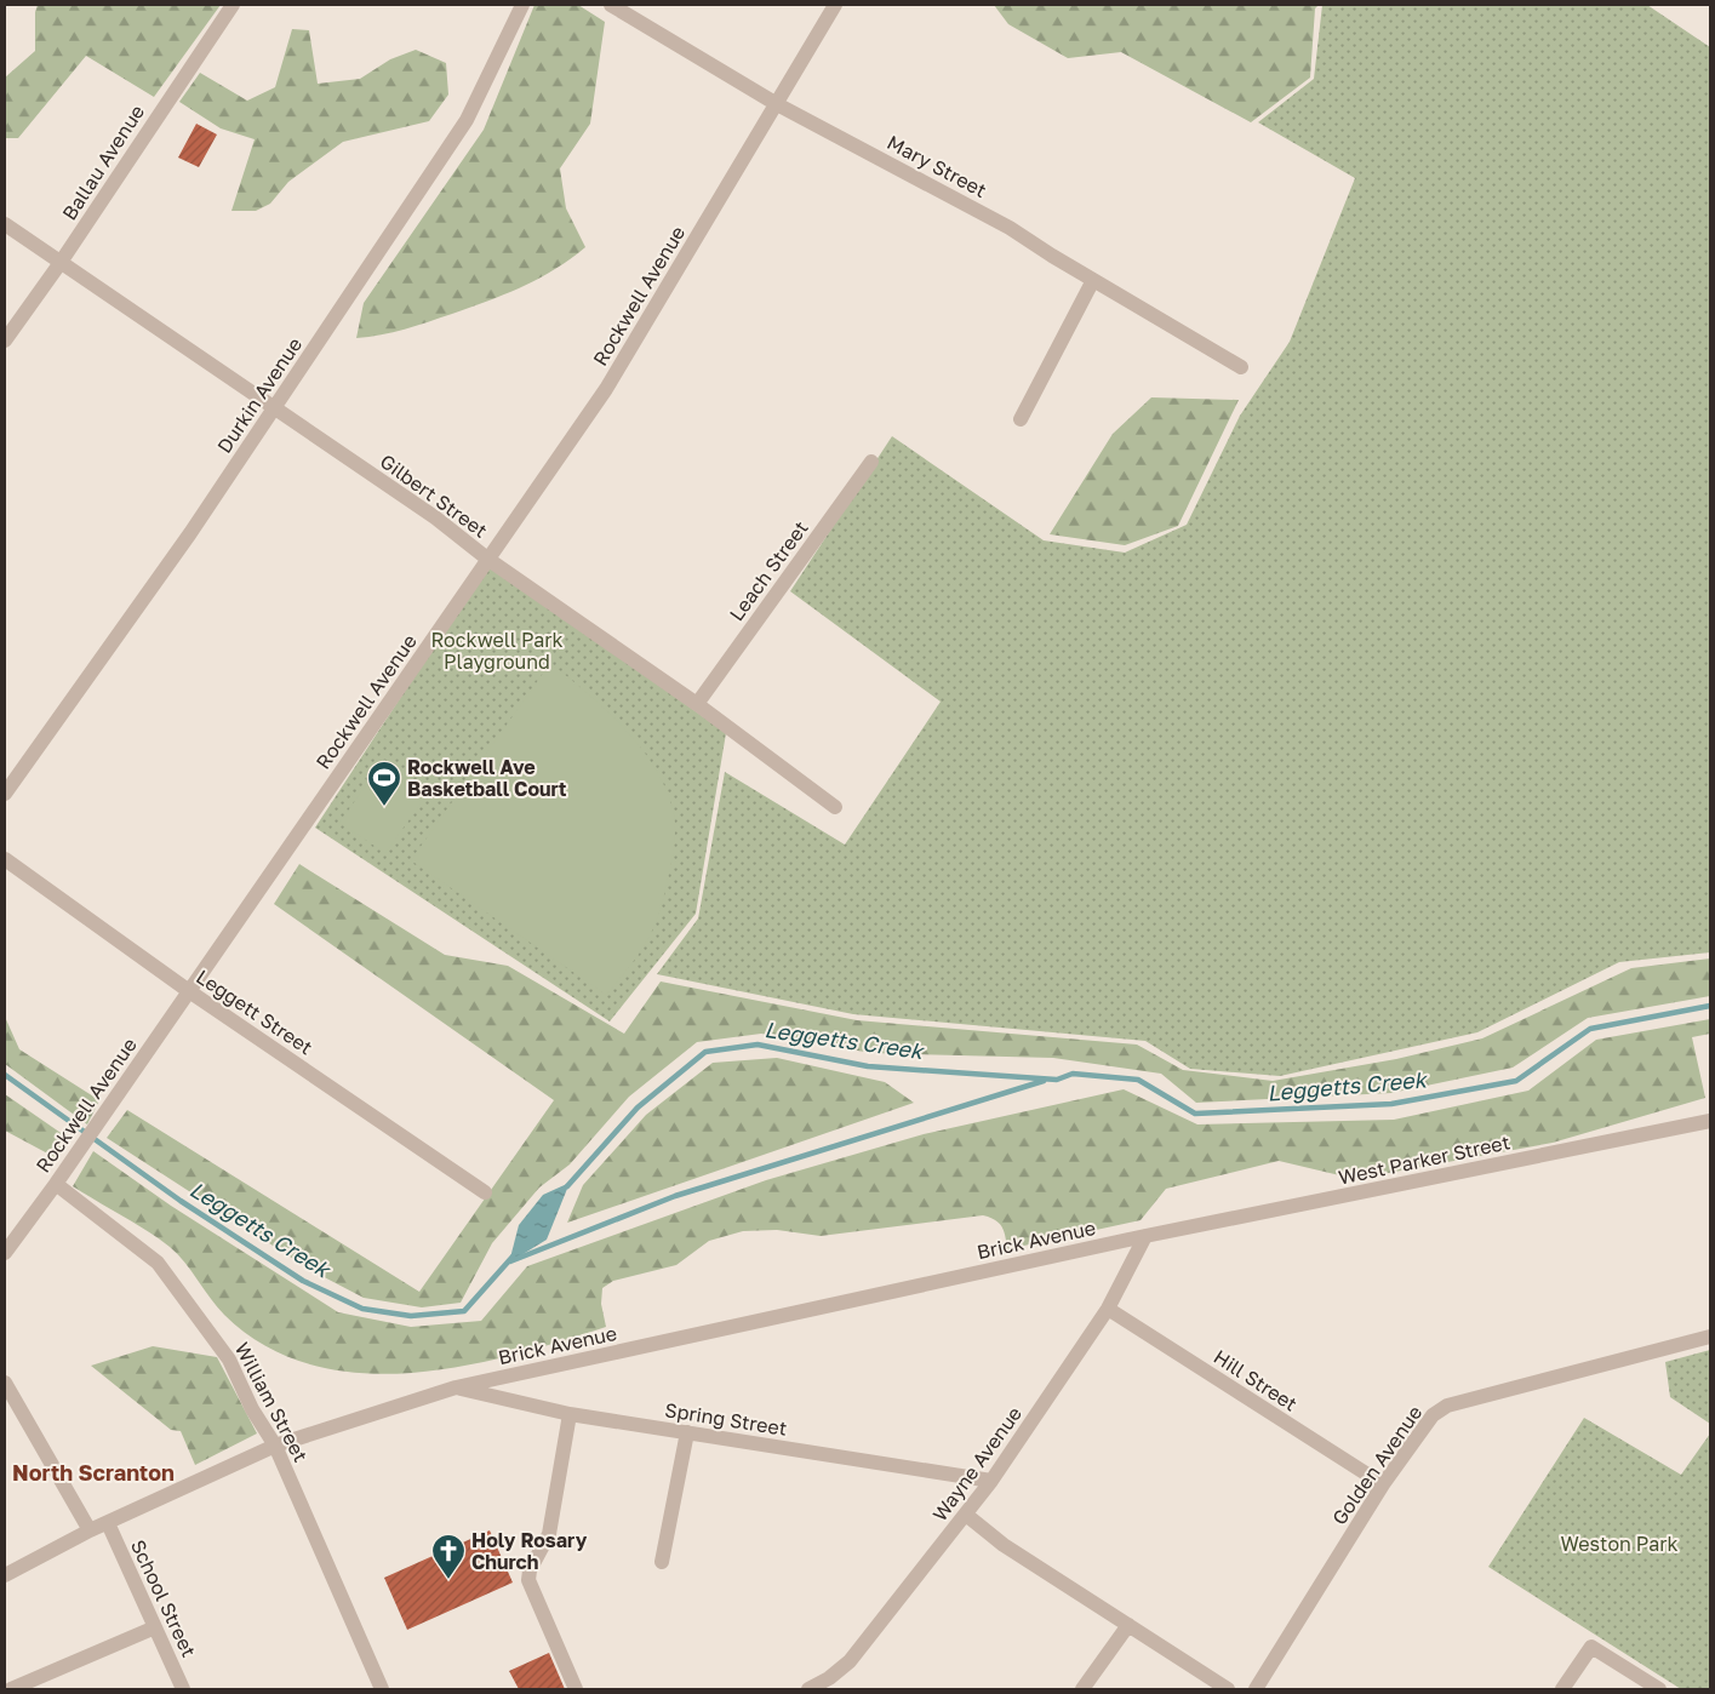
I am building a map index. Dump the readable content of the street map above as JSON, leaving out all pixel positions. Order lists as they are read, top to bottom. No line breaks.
{"streets":{"street":["Ballau Avenue","Mary Street","Rockwell Avenue","Durkin Avenue","Gilbert Street","Leach Street","Leggett Street","West Parker Street","Brick Avenue","Hill Street","William Street","Spring Street","Wayne Avenue","Golden Avenue","School Street"]},"crossings":[["Ballau Avenue","Gilbert Street"],["Mary Street","Rockwell Avenue"],["Rockwell Avenue","Gilbert Street"],["Rockwell Avenue","Leggett Street"],["Rockwell Avenue","William Street"],["Durkin Avenue","Gilbert Street"],["Gilbert Street","Leach Street"],["West Parker Street","Brick Avenue"],["West Parker Street","Wayne Avenue"],["Brick Avenue","William Street"],["Brick Avenue","Spring Street"],["Brick Avenue","Wayne Avenue"],["Brick Avenue","School Street"],["Hill Street","Wayne Avenue"],["Hill Street","Golden Avenue"],["Spring Street","Wayne Avenue"]],"districts":["North Scranton"],"water":["Leggetts Creek"],"parks":["Rockwell Park Playground","Weston Park"],"places":{"sports":["Rockwell Ave Basketball Court"],"church":["Holy Rosary Church"]}}
